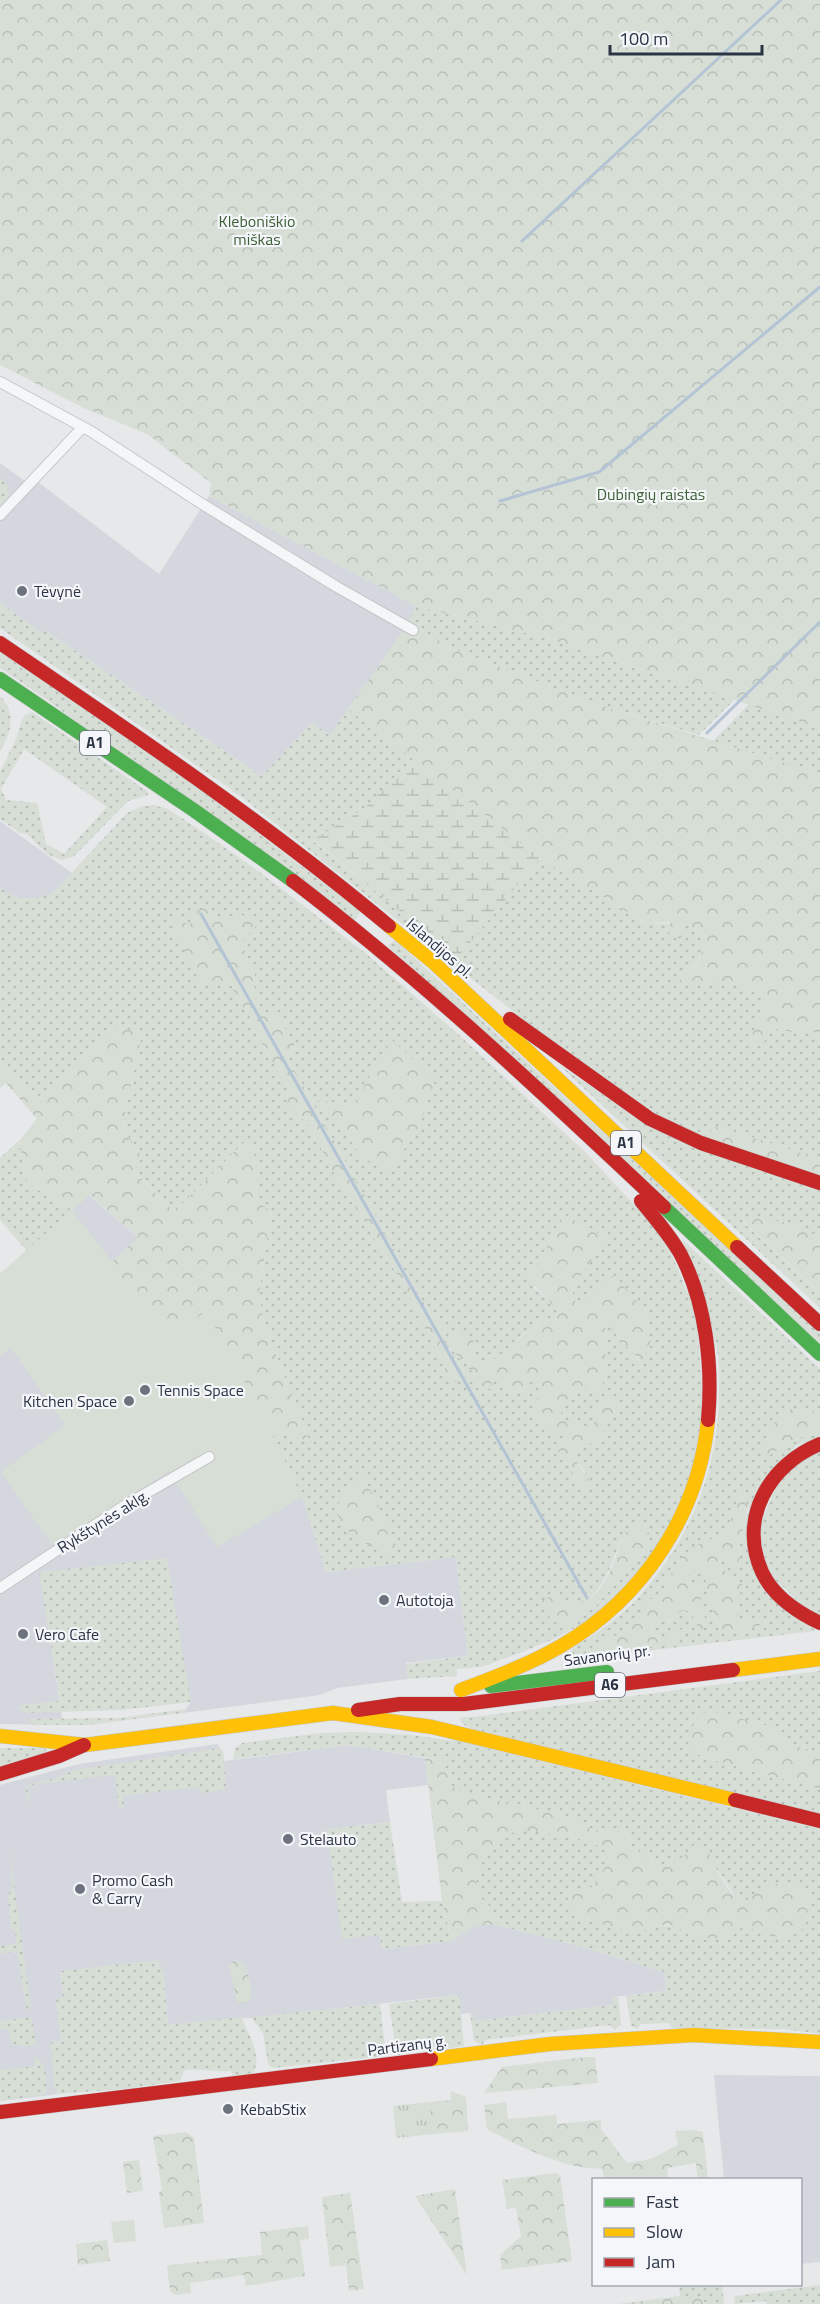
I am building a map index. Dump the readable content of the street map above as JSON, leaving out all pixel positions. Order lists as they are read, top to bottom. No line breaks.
{"streets":{"main road":["A1","Islandijos pl.","Savanorių pr.","A6","Partizanų g."],"street":["Rykštynės aklg."]},"parks":["Kleboniškio miškas","Dubingių raistas"],"places":["Tėvynė","Tennis Space","Kitchen Space","Autotoja","Vero Cafe","Stelauto","Promo Cash & Carry","KebabStix"],"legend":["Fast","Slow","Jam"],"scale_bar":"100 m"}
